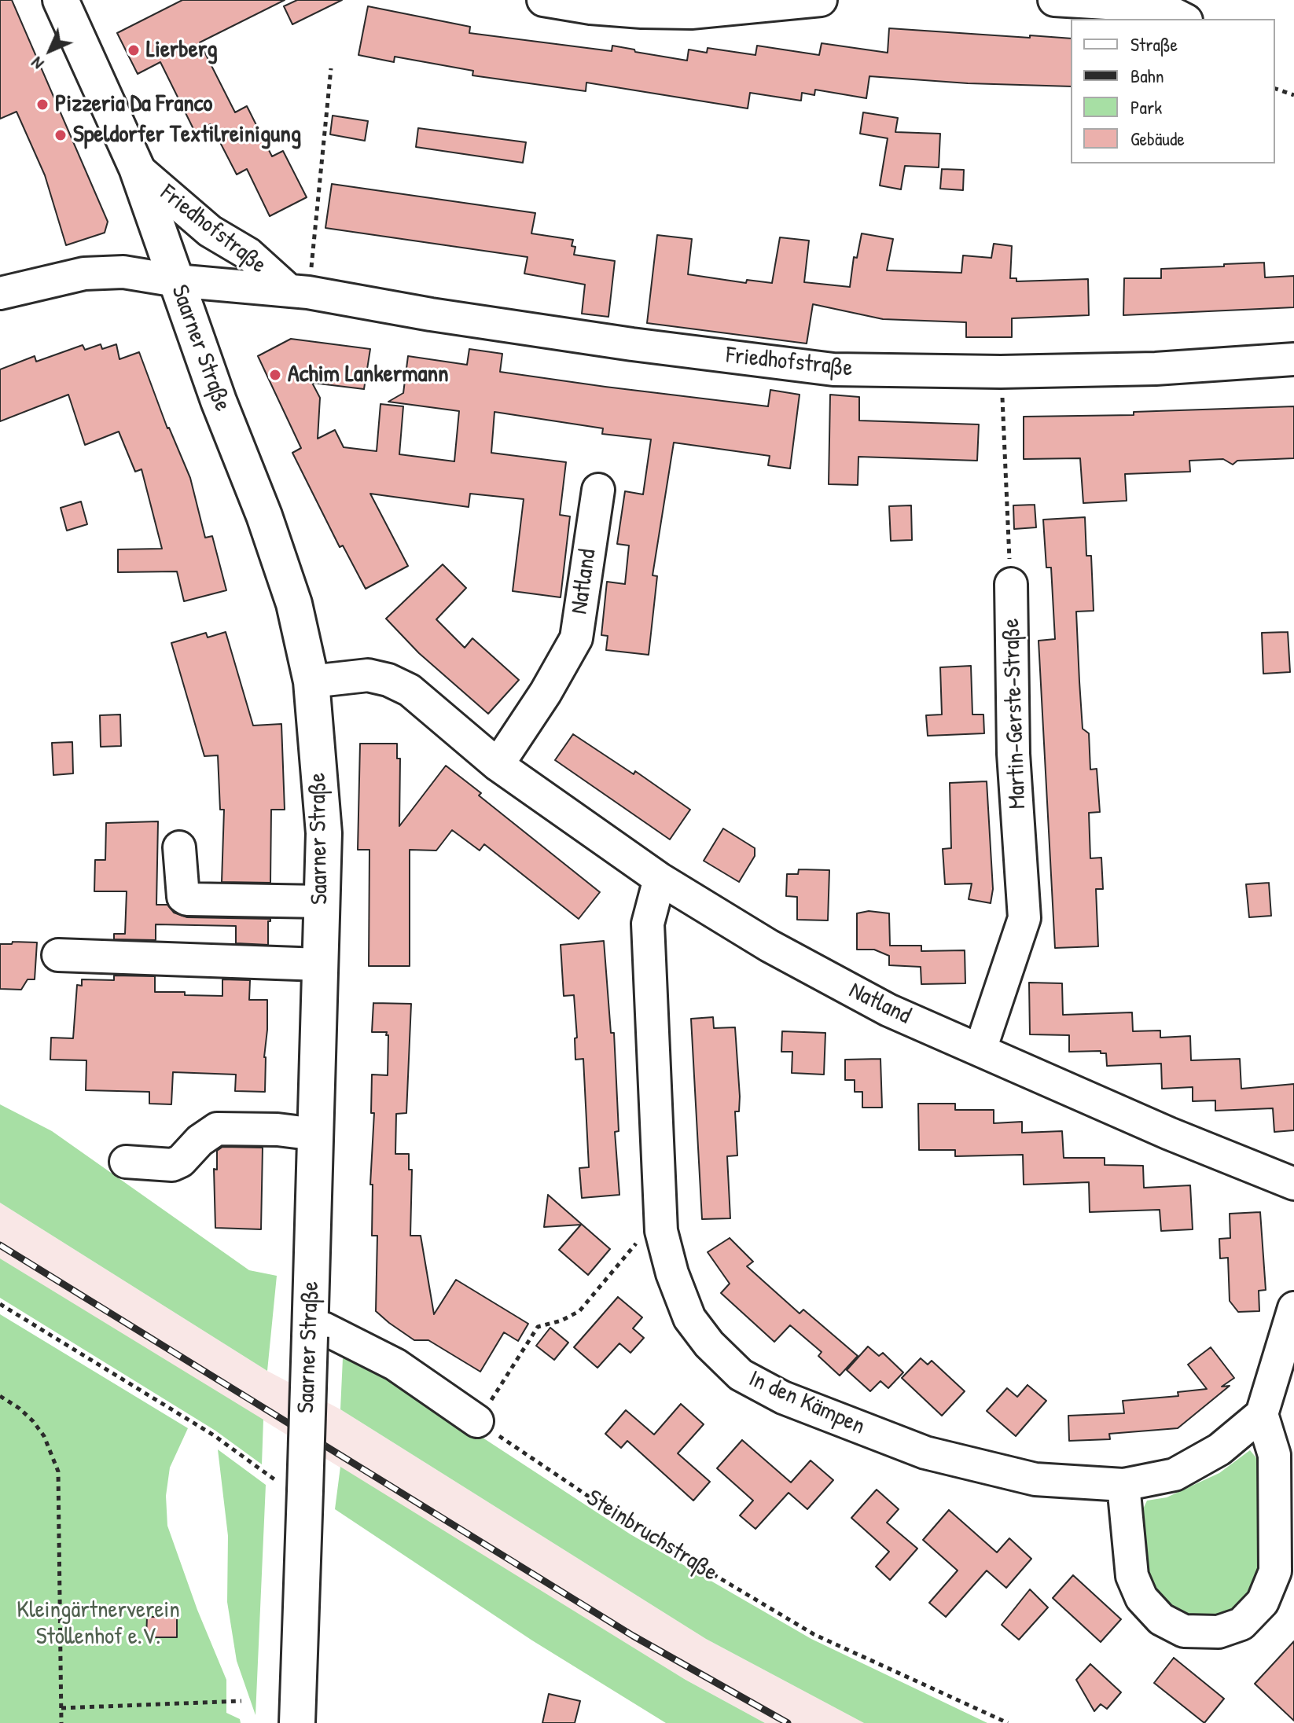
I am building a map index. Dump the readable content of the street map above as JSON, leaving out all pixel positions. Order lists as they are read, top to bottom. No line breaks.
{"streets":{"main road":["Saarner Straße"],"street":["Friedhofstraße","Natland","Martin-Gerste-Straße","In den Kämpen"],"path":["Steinbruchstraße"]},"crossings":[["Friedhofstraße","Saarner Straße"],["Friedhofstraße","Martin-Gerste-Straße"],["Saarner Straße","Natland"],["Natland","Martin-Gerste-Straße"],["Natland","In den Kämpen"]],"parks":["Kleingärtnerverein Stollenhof e.V."],"places":["Lierberg","Pizzeria Da Franco","Speldorfer Textilreinigung","Achim Lankermann"],"legend":["Straße","Bahn","Park","Gebäude"],"north":"bottom left"}
